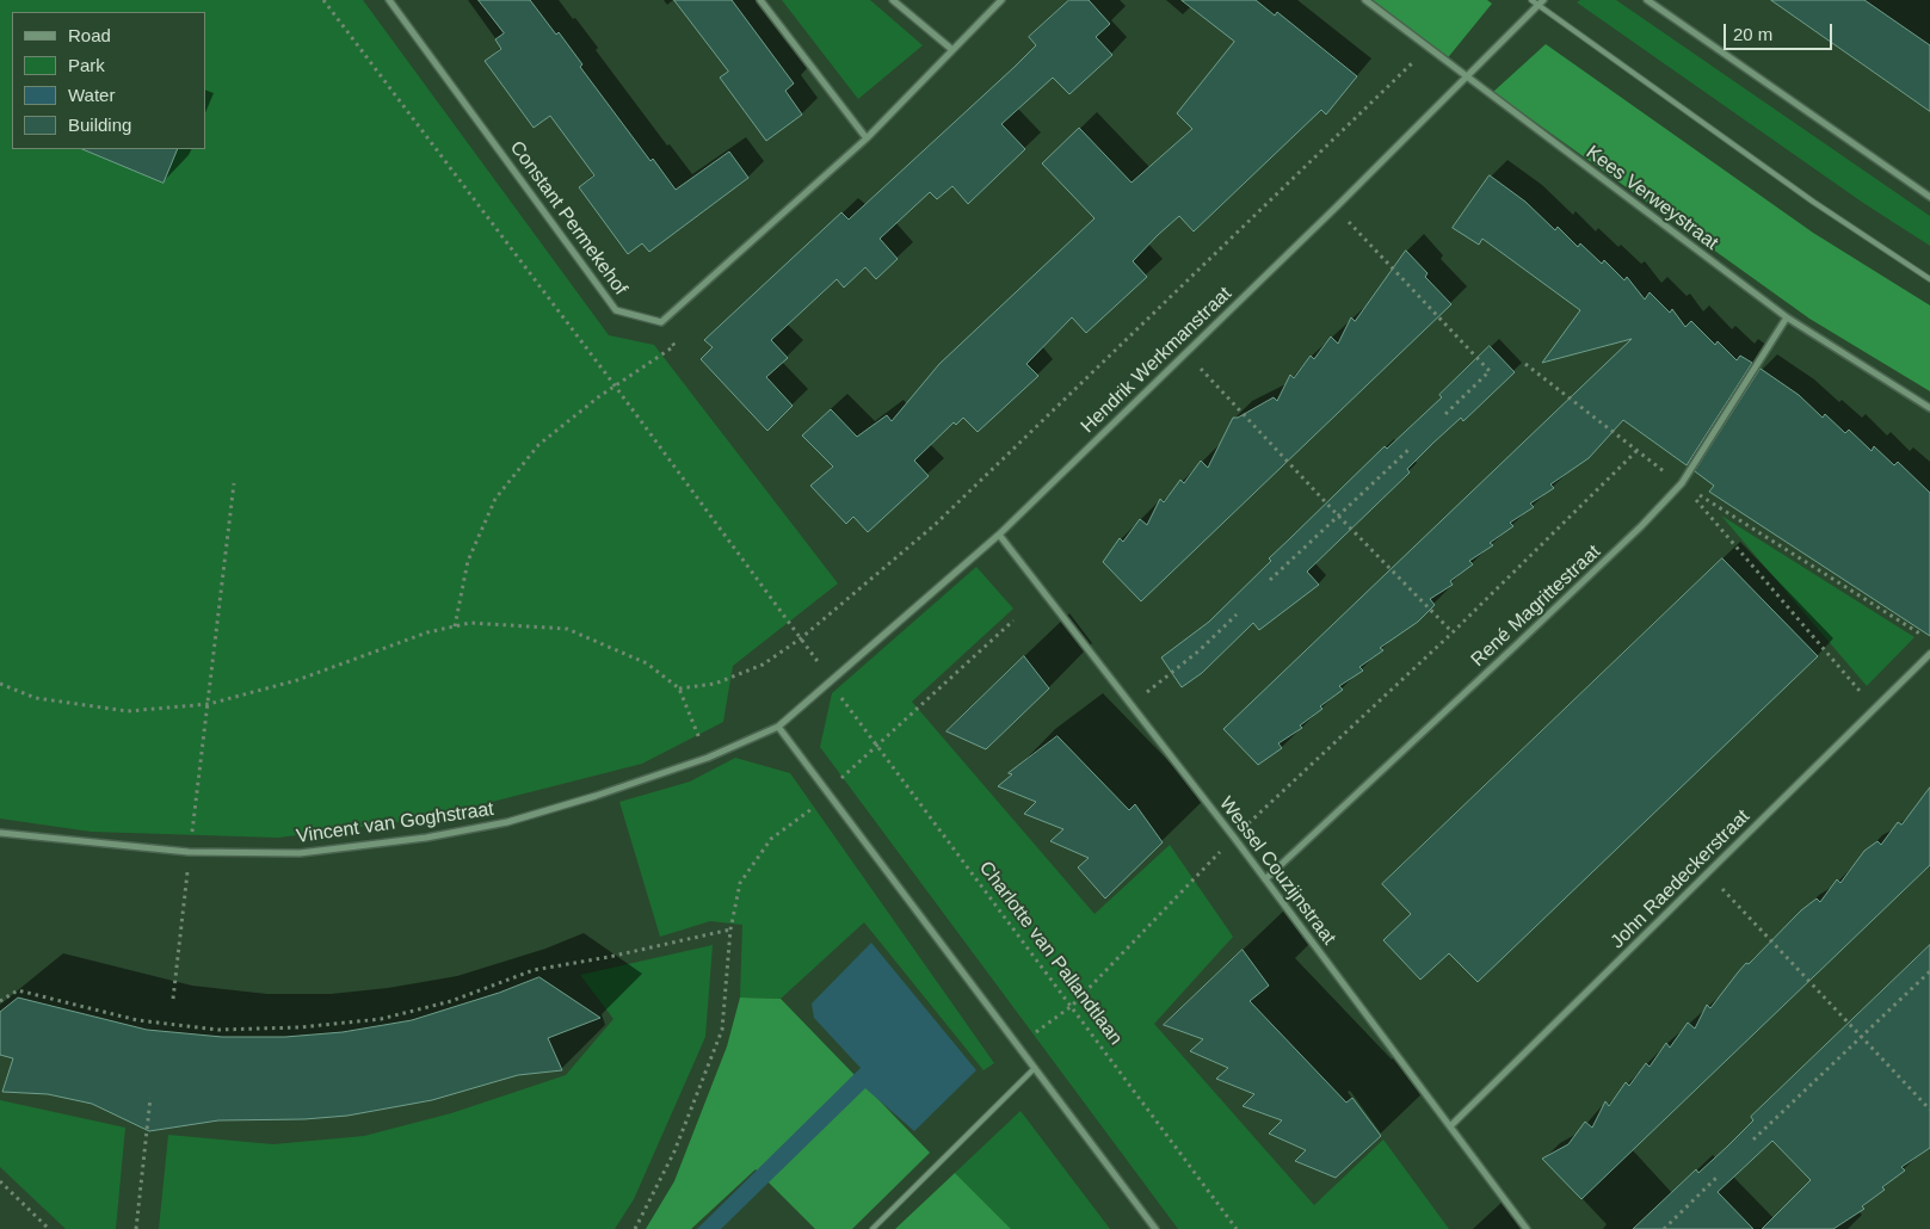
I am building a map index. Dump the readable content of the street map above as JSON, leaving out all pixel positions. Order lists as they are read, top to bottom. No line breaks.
{"streets":{"street":["Kees Verweystraat","Constant Permekehof","Hendrik Werkmanstraat","René Magrittestraat","Vincent van Goghstraat","Wessel Couzijnstraat","John Raedeckerstraat"],"path":["Charlotte van Pallandtlaan"]},"crossings":[["Kees Verweystraat","Hendrik Werkmanstraat"],["Kees Verweystraat","René Magrittestraat"],["Hendrik Werkmanstraat","Vincent van Goghstraat"],["Hendrik Werkmanstraat","Wessel Couzijnstraat"],["Hendrik Werkmanstraat","Charlotte van Pallandtlaan"],["René Magrittestraat","Wessel Couzijnstraat"],["Wessel Couzijnstraat","John Raedeckerstraat"]],"legend":["Road","Park","Water","Building"],"scale_bar":"20 m"}
